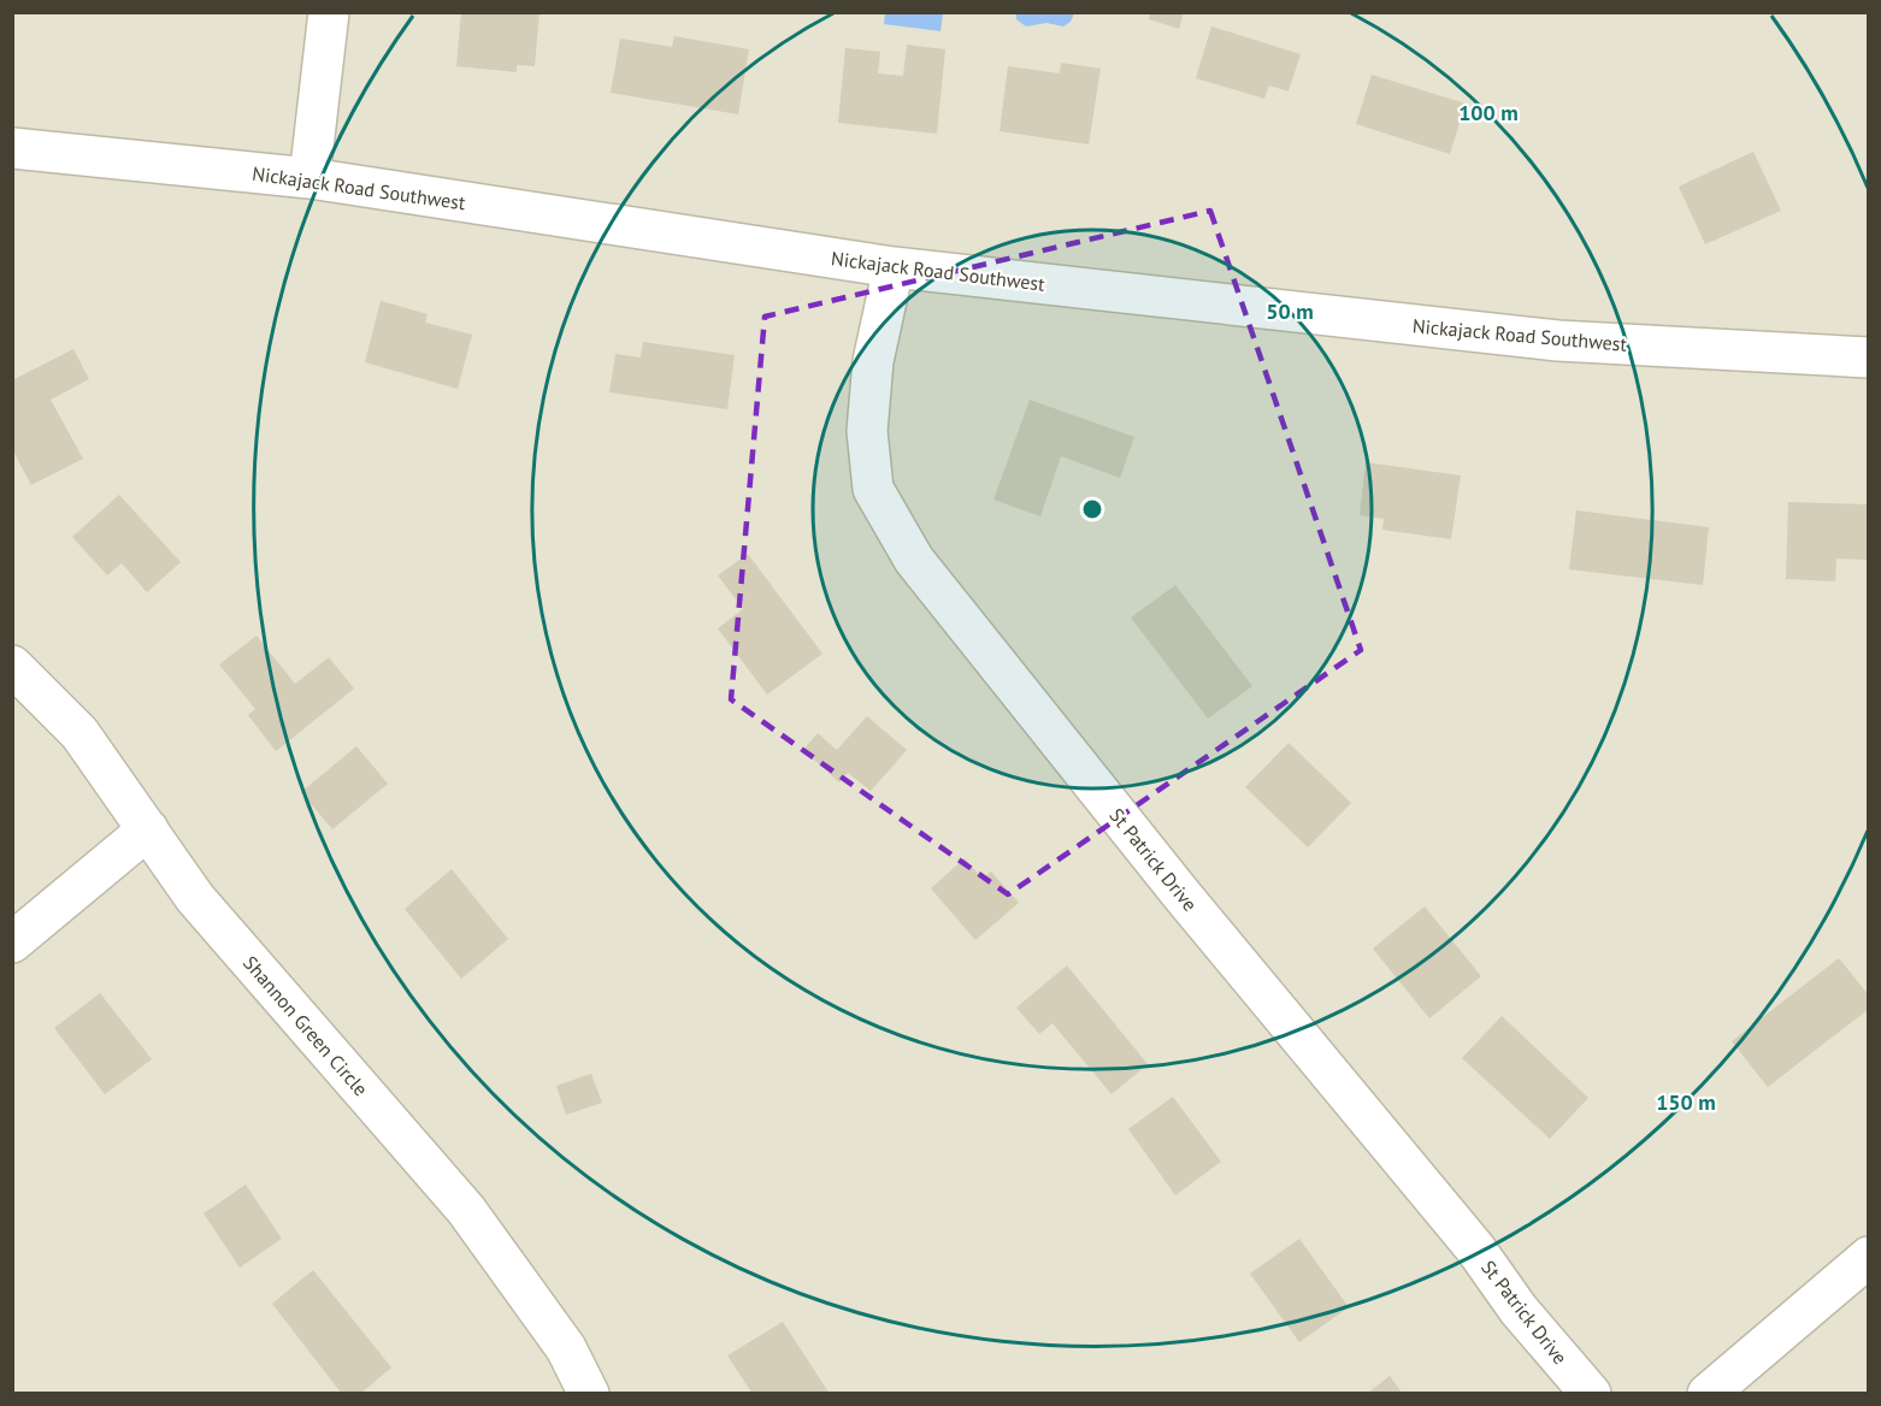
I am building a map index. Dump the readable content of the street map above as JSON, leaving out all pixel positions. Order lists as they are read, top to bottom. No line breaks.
{"streets":{"street":["Nickajack Road Southwest","St Patrick Drive","Shannon Green Circle"]},"crossings":[["Nickajack Road Southwest","St Patrick Drive"]],"rings":["100 m","50 m","150 m"]}
